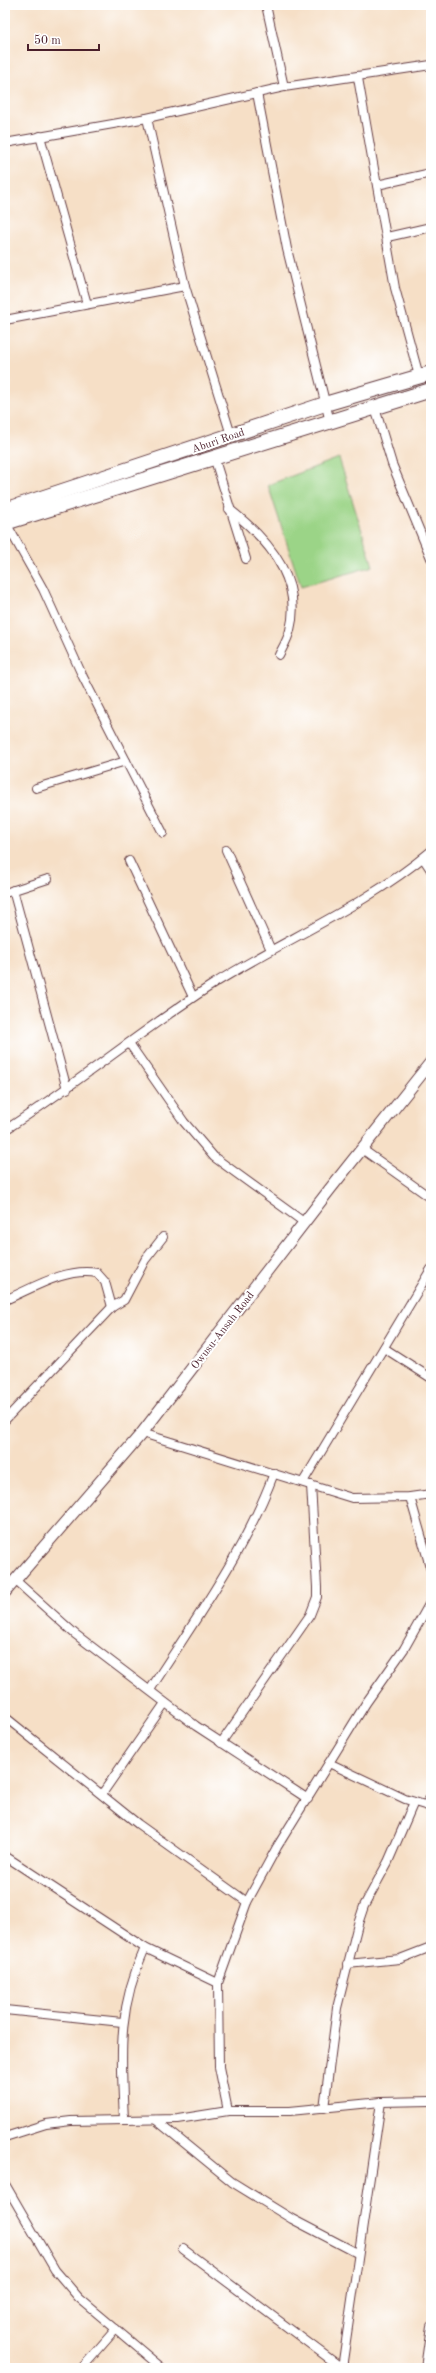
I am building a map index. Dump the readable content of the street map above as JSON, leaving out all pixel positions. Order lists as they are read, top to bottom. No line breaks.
{"streets":{"highway":["Aburi Road"],"street":["Owusu-Ansah Road"]},"scale_bar":"50 m"}
